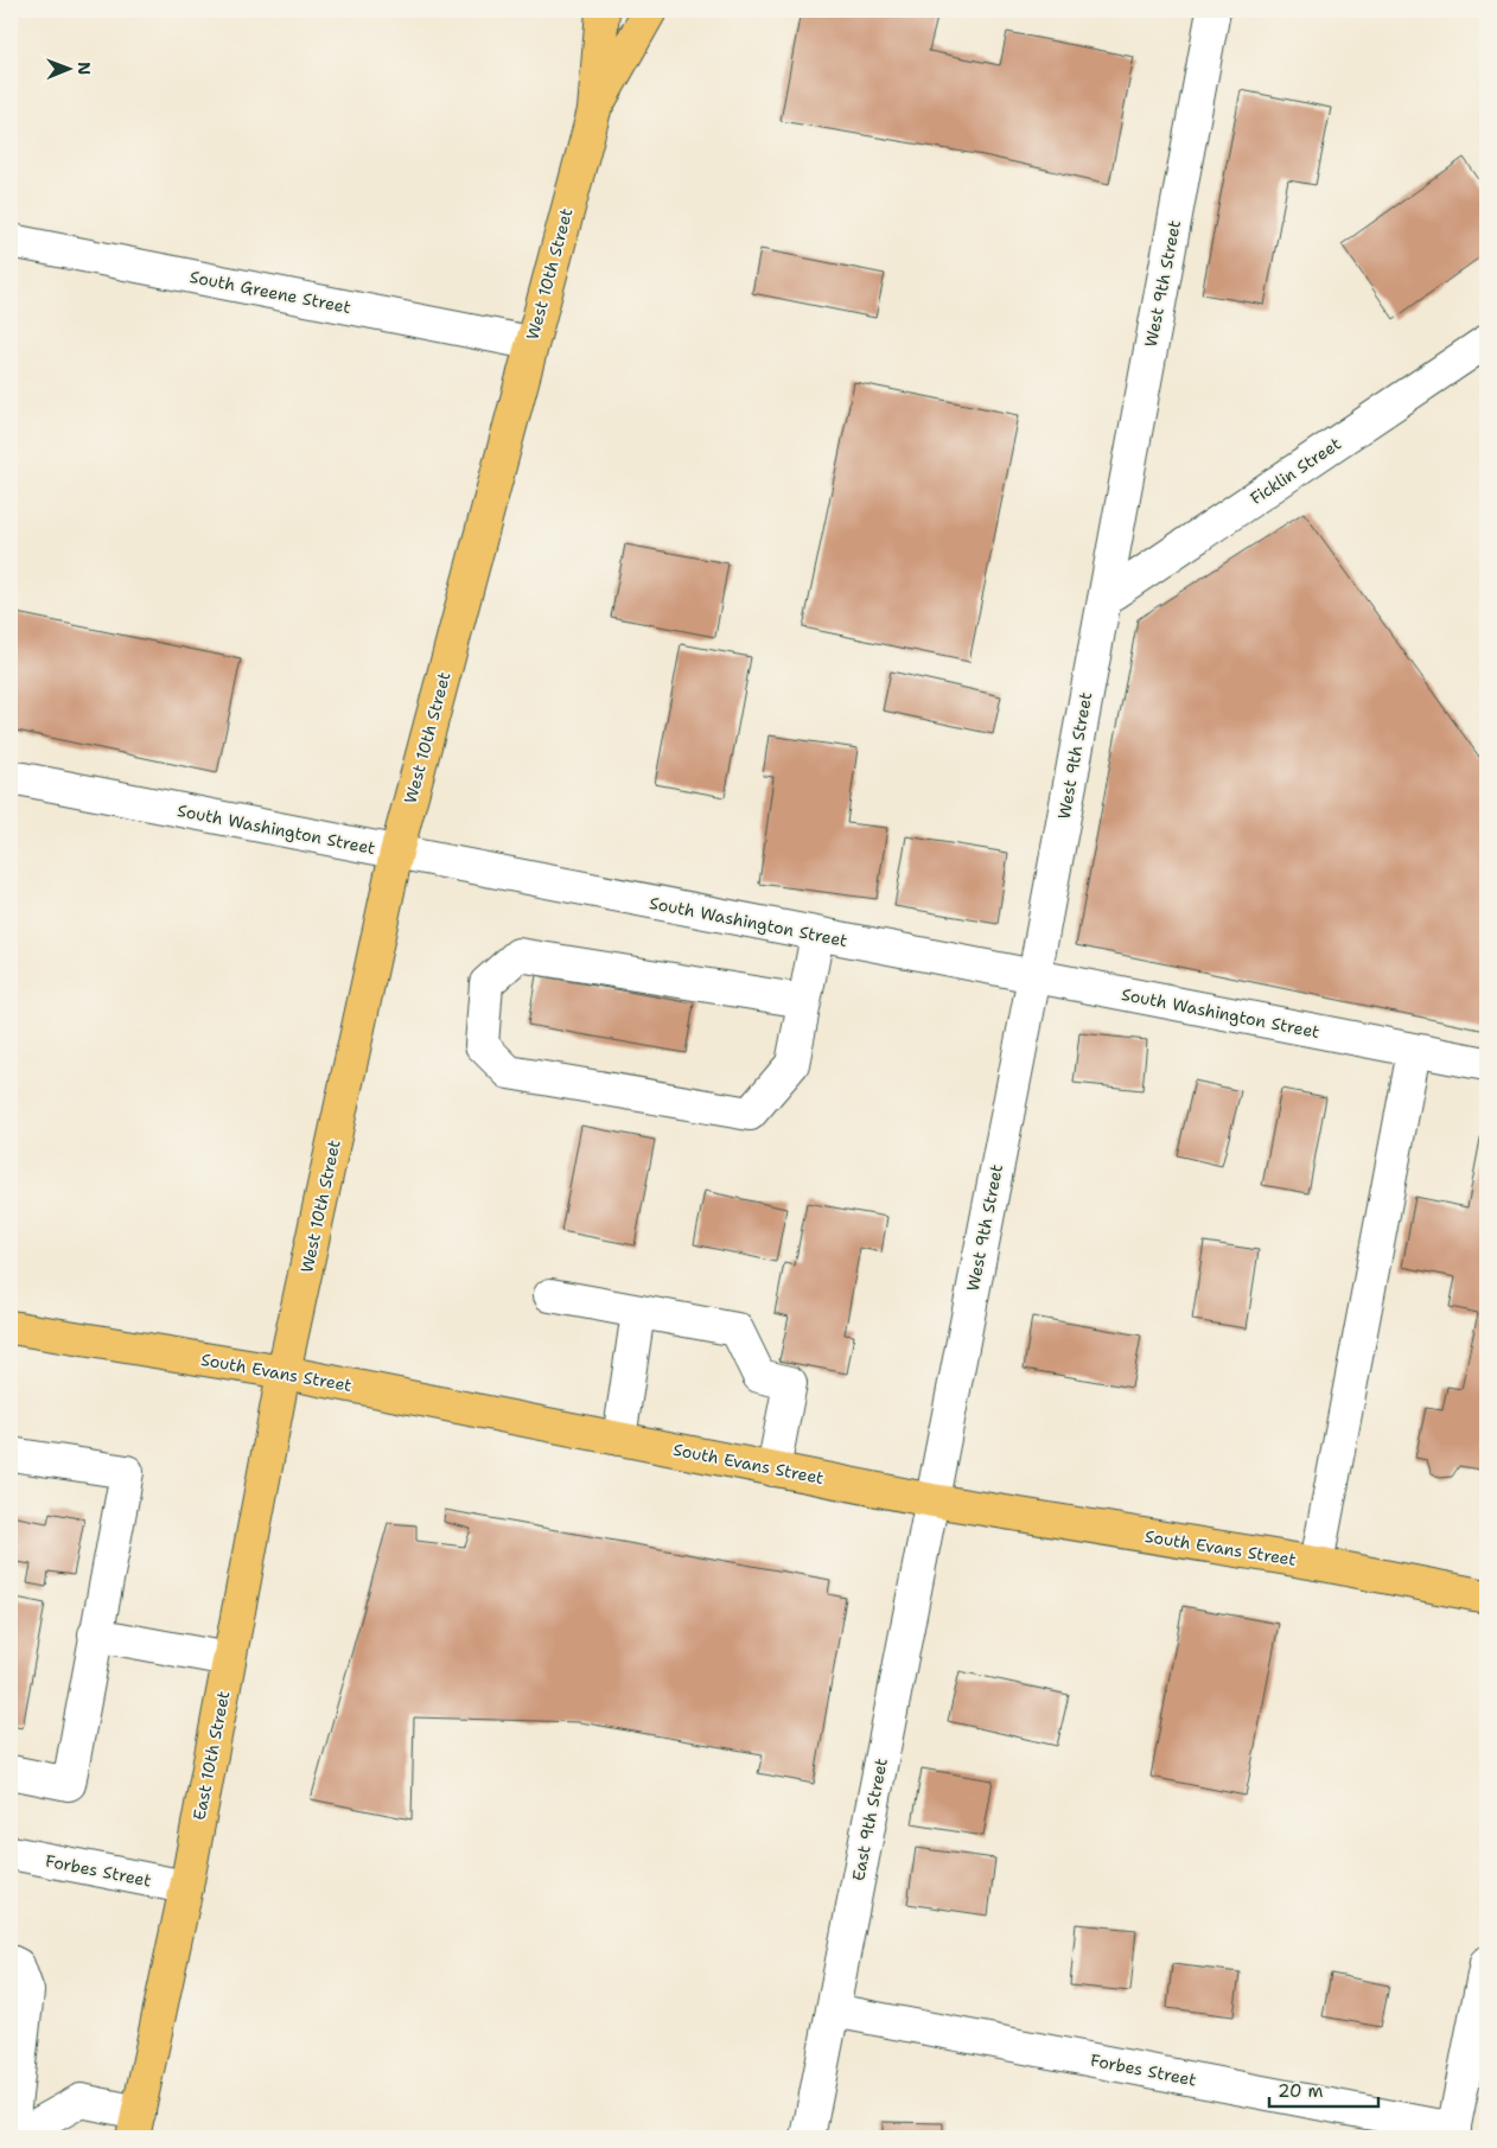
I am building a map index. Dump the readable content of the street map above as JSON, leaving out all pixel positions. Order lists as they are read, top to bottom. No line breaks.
{"streets":{"main road":["West 10th Street","South Evans Street","East 10th Street"],"street":["West 9th Street","South Greene Street","Ficklin Street","South Washington Street","East 9th Street","Forbes Street"]},"crossings":[["West 10th Street","South Greene Street"],["West 10th Street","South Washington Street"],["West 10th Street","South Evans Street"],["West 10th Street","East 10th Street"],["West 9th Street","Ficklin Street"],["West 9th Street","South Washington Street"],["West 9th Street","South Evans Street"],["West 9th Street","East 9th Street"],["South Evans Street","East 10th Street"],["South Evans Street","East 9th Street"],["East 10th Street","Forbes Street"],["East 9th Street","Forbes Street"]],"scale_bar":"20 m","north":"right"}
